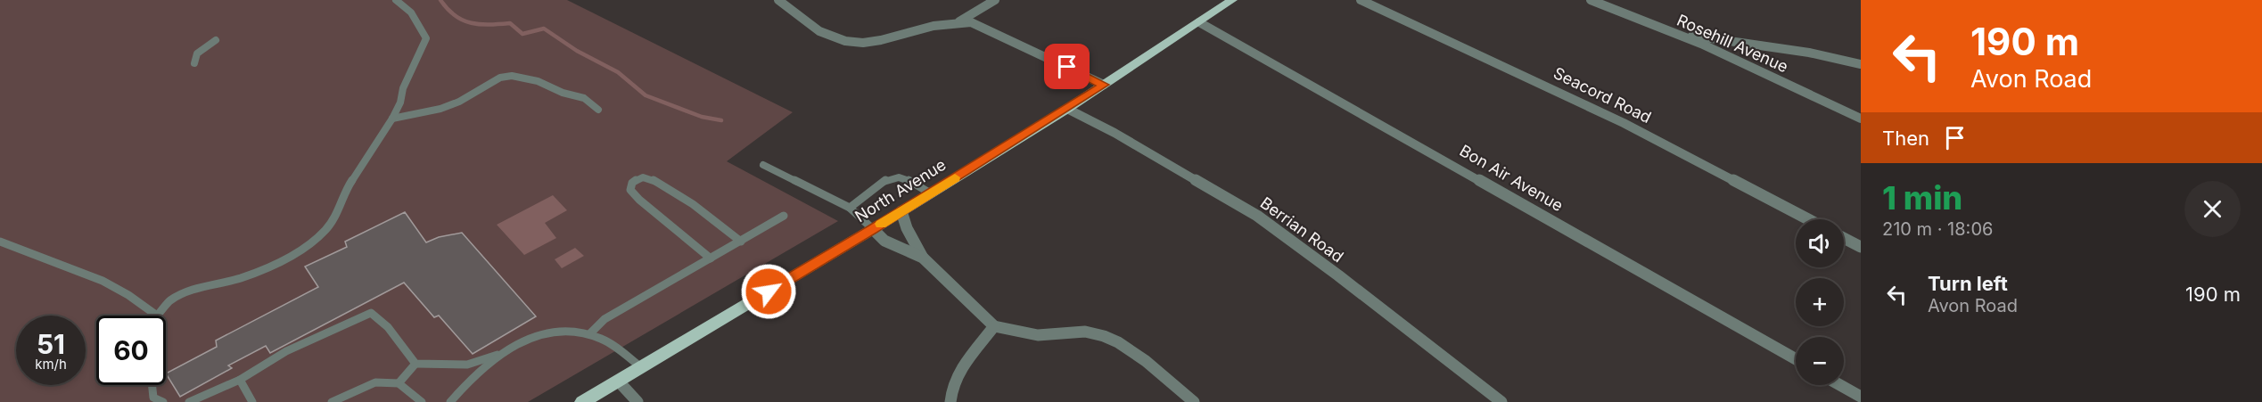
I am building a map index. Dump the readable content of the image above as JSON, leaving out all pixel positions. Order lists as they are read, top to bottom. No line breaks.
{"streets":{"main road":["North Avenue"],"street":["Rosehill Avenue","Seacord Road","Bon Air Avenue","Berrian Road"]},"crossings":[["Bon Air Avenue","North Avenue"],["North Avenue","Berrian Road"]],"page":{"turn":["190 m","Avon Road"],"then":"Then","heading":["1 min","210 m · 18:06"],"map_buttons":["+","−"],"list":[{"name":"Turn left","note":"Avon Road","value":"190 m"}],"speed":"51 km/h","limit":"60"}}
